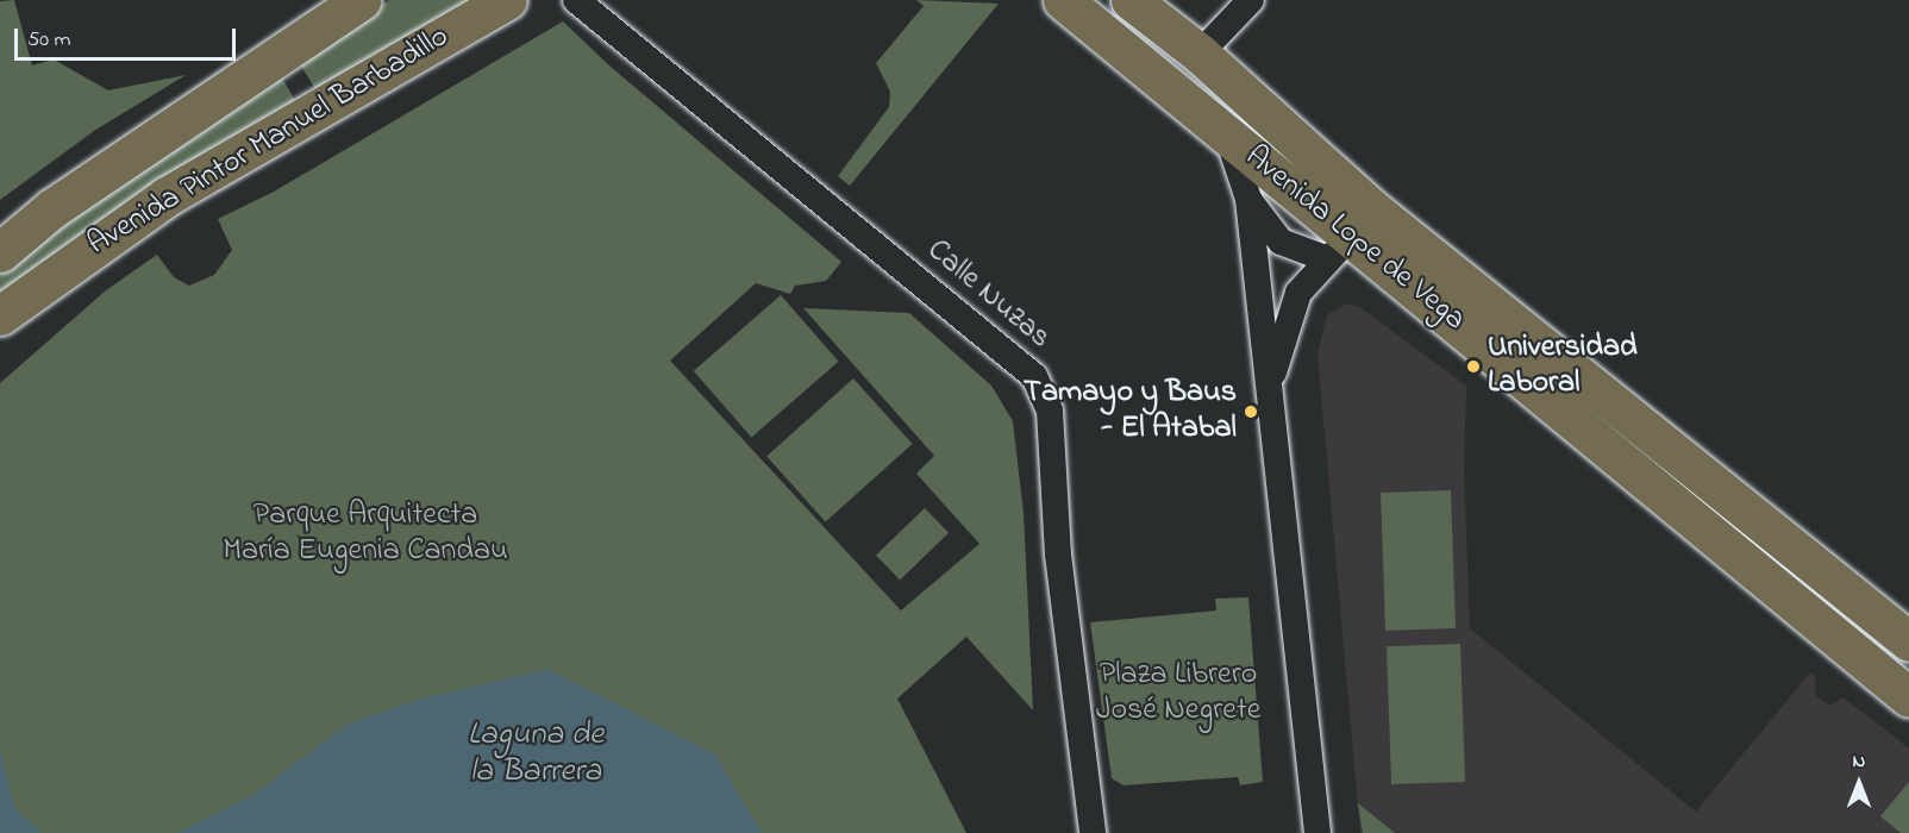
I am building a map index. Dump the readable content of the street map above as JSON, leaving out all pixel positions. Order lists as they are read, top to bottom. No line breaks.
{"streets":{"main road":["Avenida Pintor Manuel Barbadillo","Avenida Lope de Vega"],"street":["Calle Nuzas"]},"water":["Laguna de la Barrera"],"parks":["Parque Arquitecta María Eugenia Candau","Plaza Librero José Negrete"],"places":["Universidad Laboral","Tamayo y Baus - El Atabal"],"scale_bar":"50 m","north":"top"}
